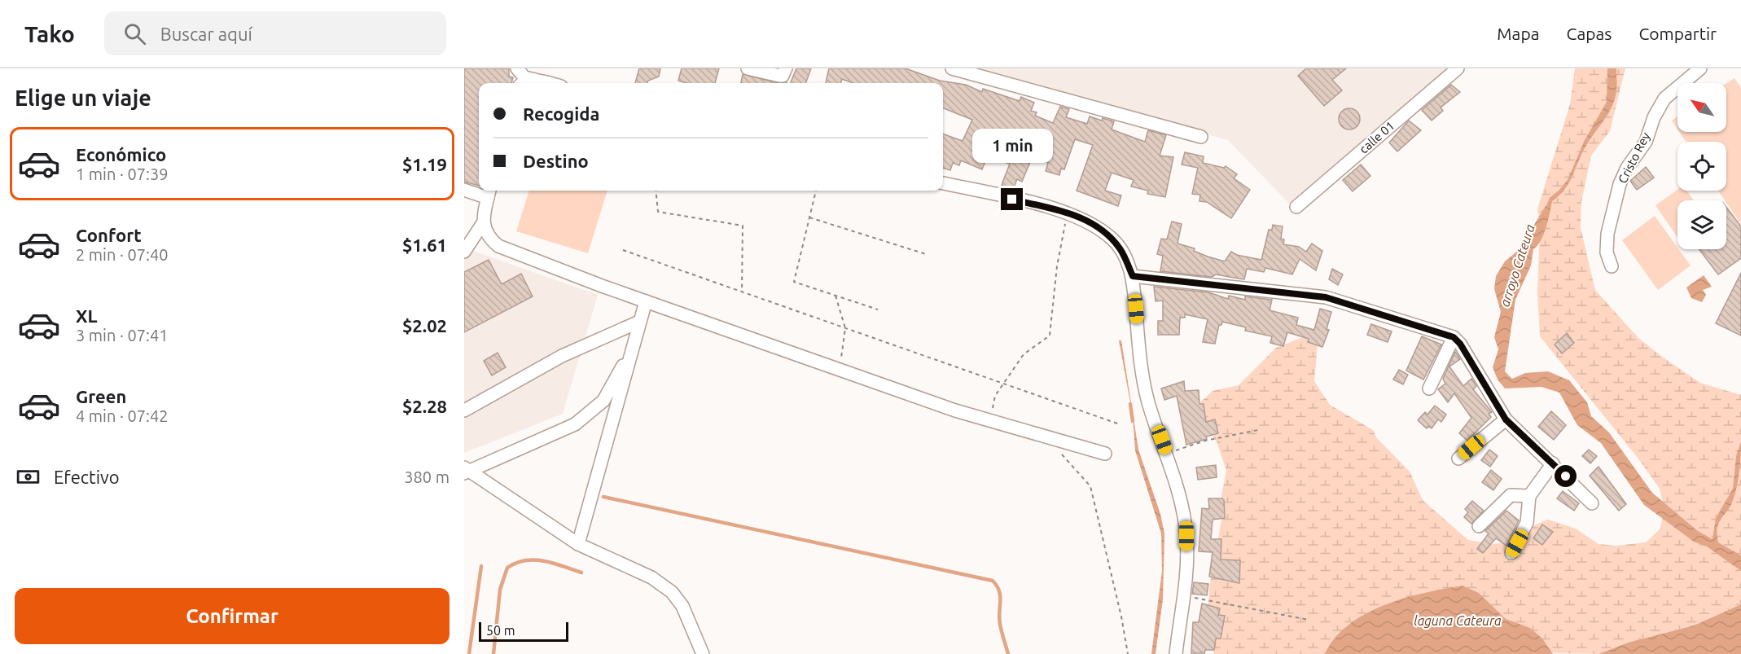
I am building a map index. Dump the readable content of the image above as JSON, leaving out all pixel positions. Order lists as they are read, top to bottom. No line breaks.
{"streets":{"street":["calle 01","Cristo Rey"]},"water":["arroyo Cateura","laguna Cateura"],"scale_bar":"50 m","north":"top left","page":{"header":"Tako","search":"Buscar aquí","nav":["Mapa","Capas","Compartir"],"heading":"Elige un viaje","banner":["Recogida","Destino"],"list":[{"name":"Económico","note":"1 min · 07:39","value":"$1.19"},{"name":"Confort","note":"2 min · 07:40","value":"$1.61"},{"name":"XL","note":"3 min · 07:41","value":"$2.02"},{"name":"Green","note":"4 min · 07:42","value":"$2.28"}],"bubble":"1 min","pay":["Efectivo","380 m"],"buttons":"Confirmar","scale":"50 m"}}
